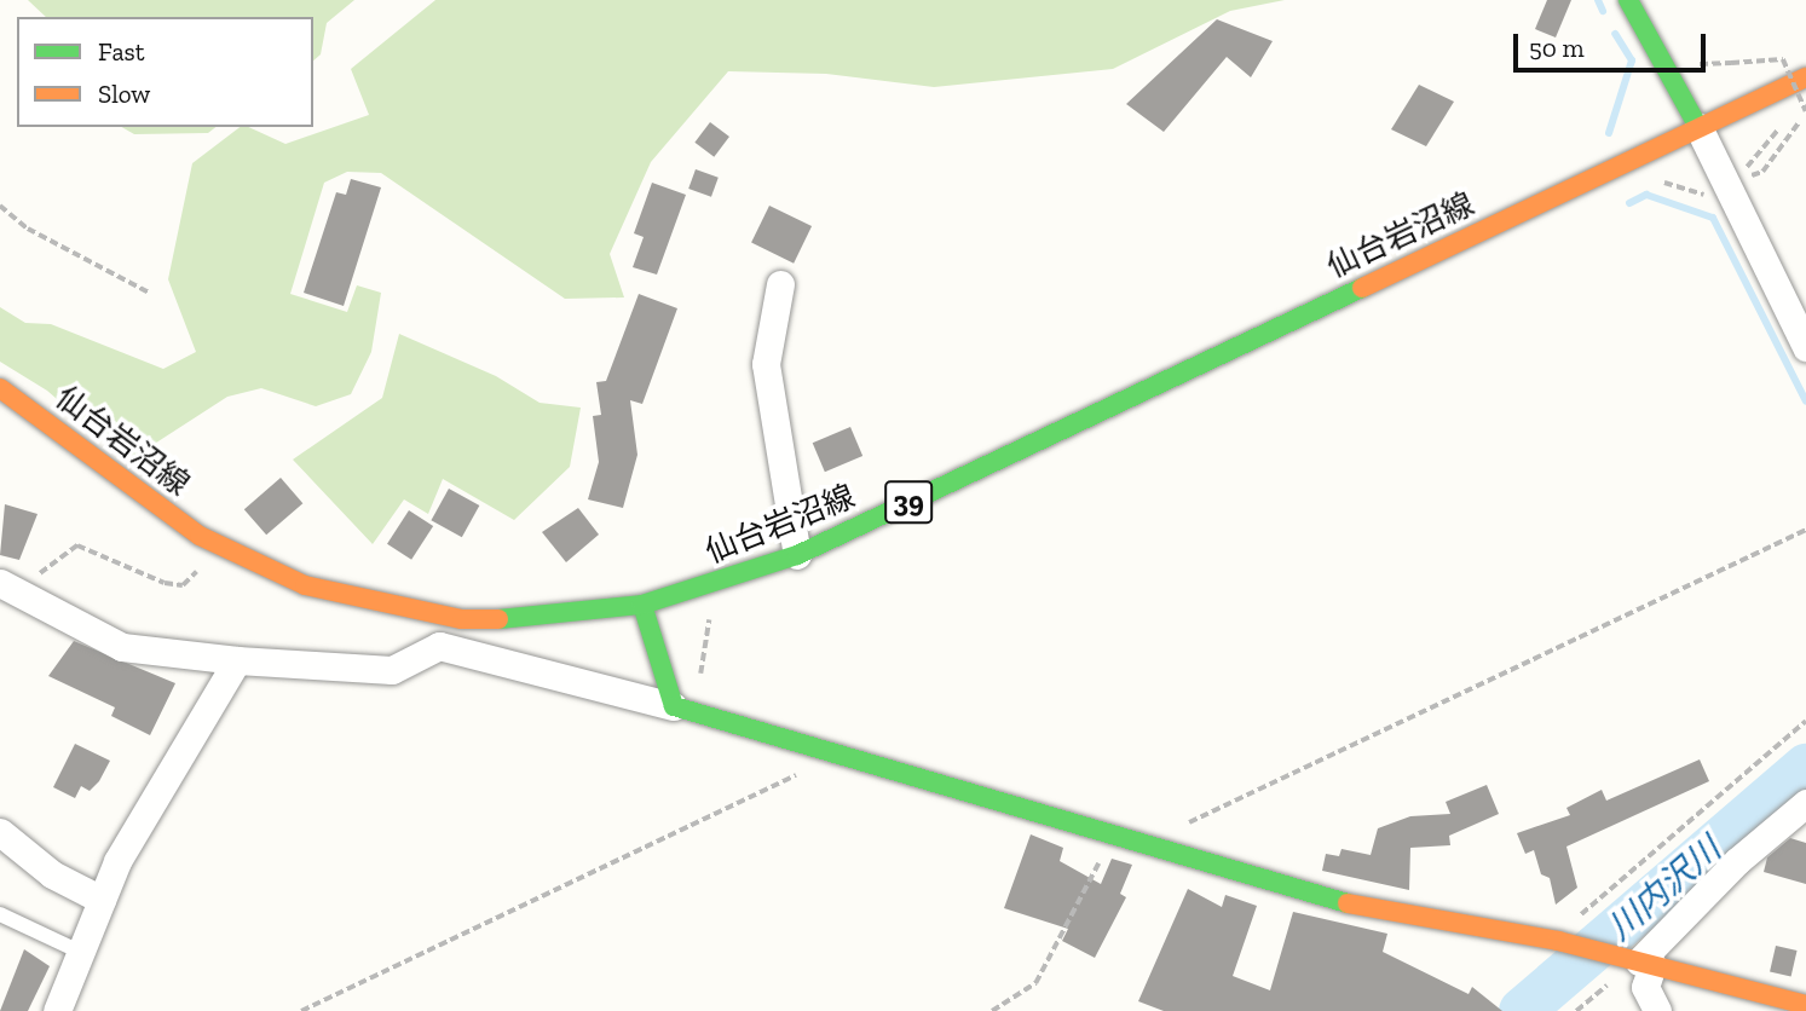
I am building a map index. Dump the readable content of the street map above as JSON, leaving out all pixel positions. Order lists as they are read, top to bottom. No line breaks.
{"streets":{"main road":["仙台岩沼線","39"]},"water":["川内沢川"],"legend":["Fast","Slow"],"scale_bar":"50 m"}
